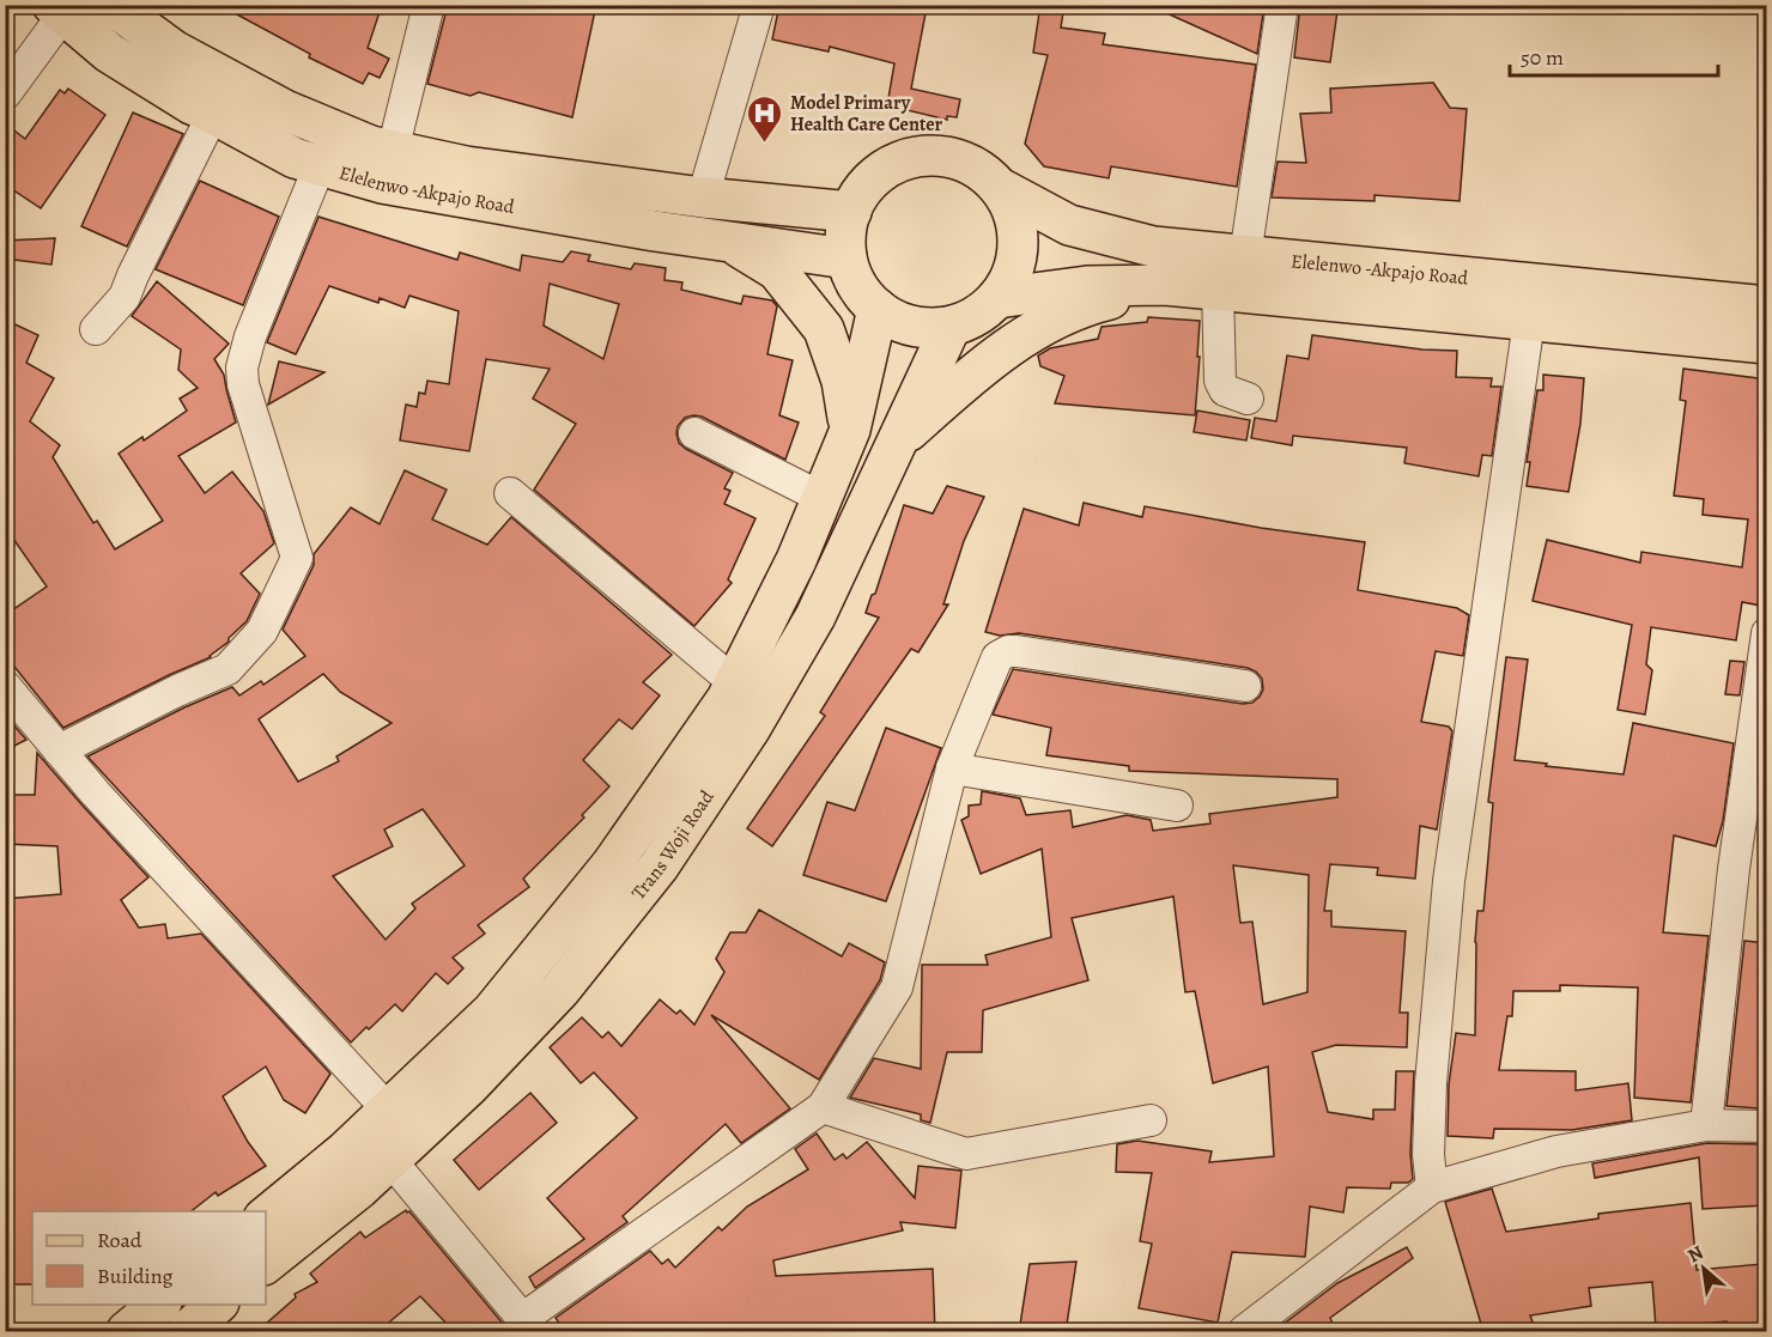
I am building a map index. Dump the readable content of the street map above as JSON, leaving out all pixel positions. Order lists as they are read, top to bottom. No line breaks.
{"streets":{"main road":["Elelenwo -Akpajo Road","Trans Woji Road"]},"crossings":[["Elelenwo -Akpajo Road","Trans Woji Road"]],"places":{"hospital":["Model Primary Health Care Center"]},"legend":["Road","Building"],"scale_bar":"50 m","north":"top left"}
